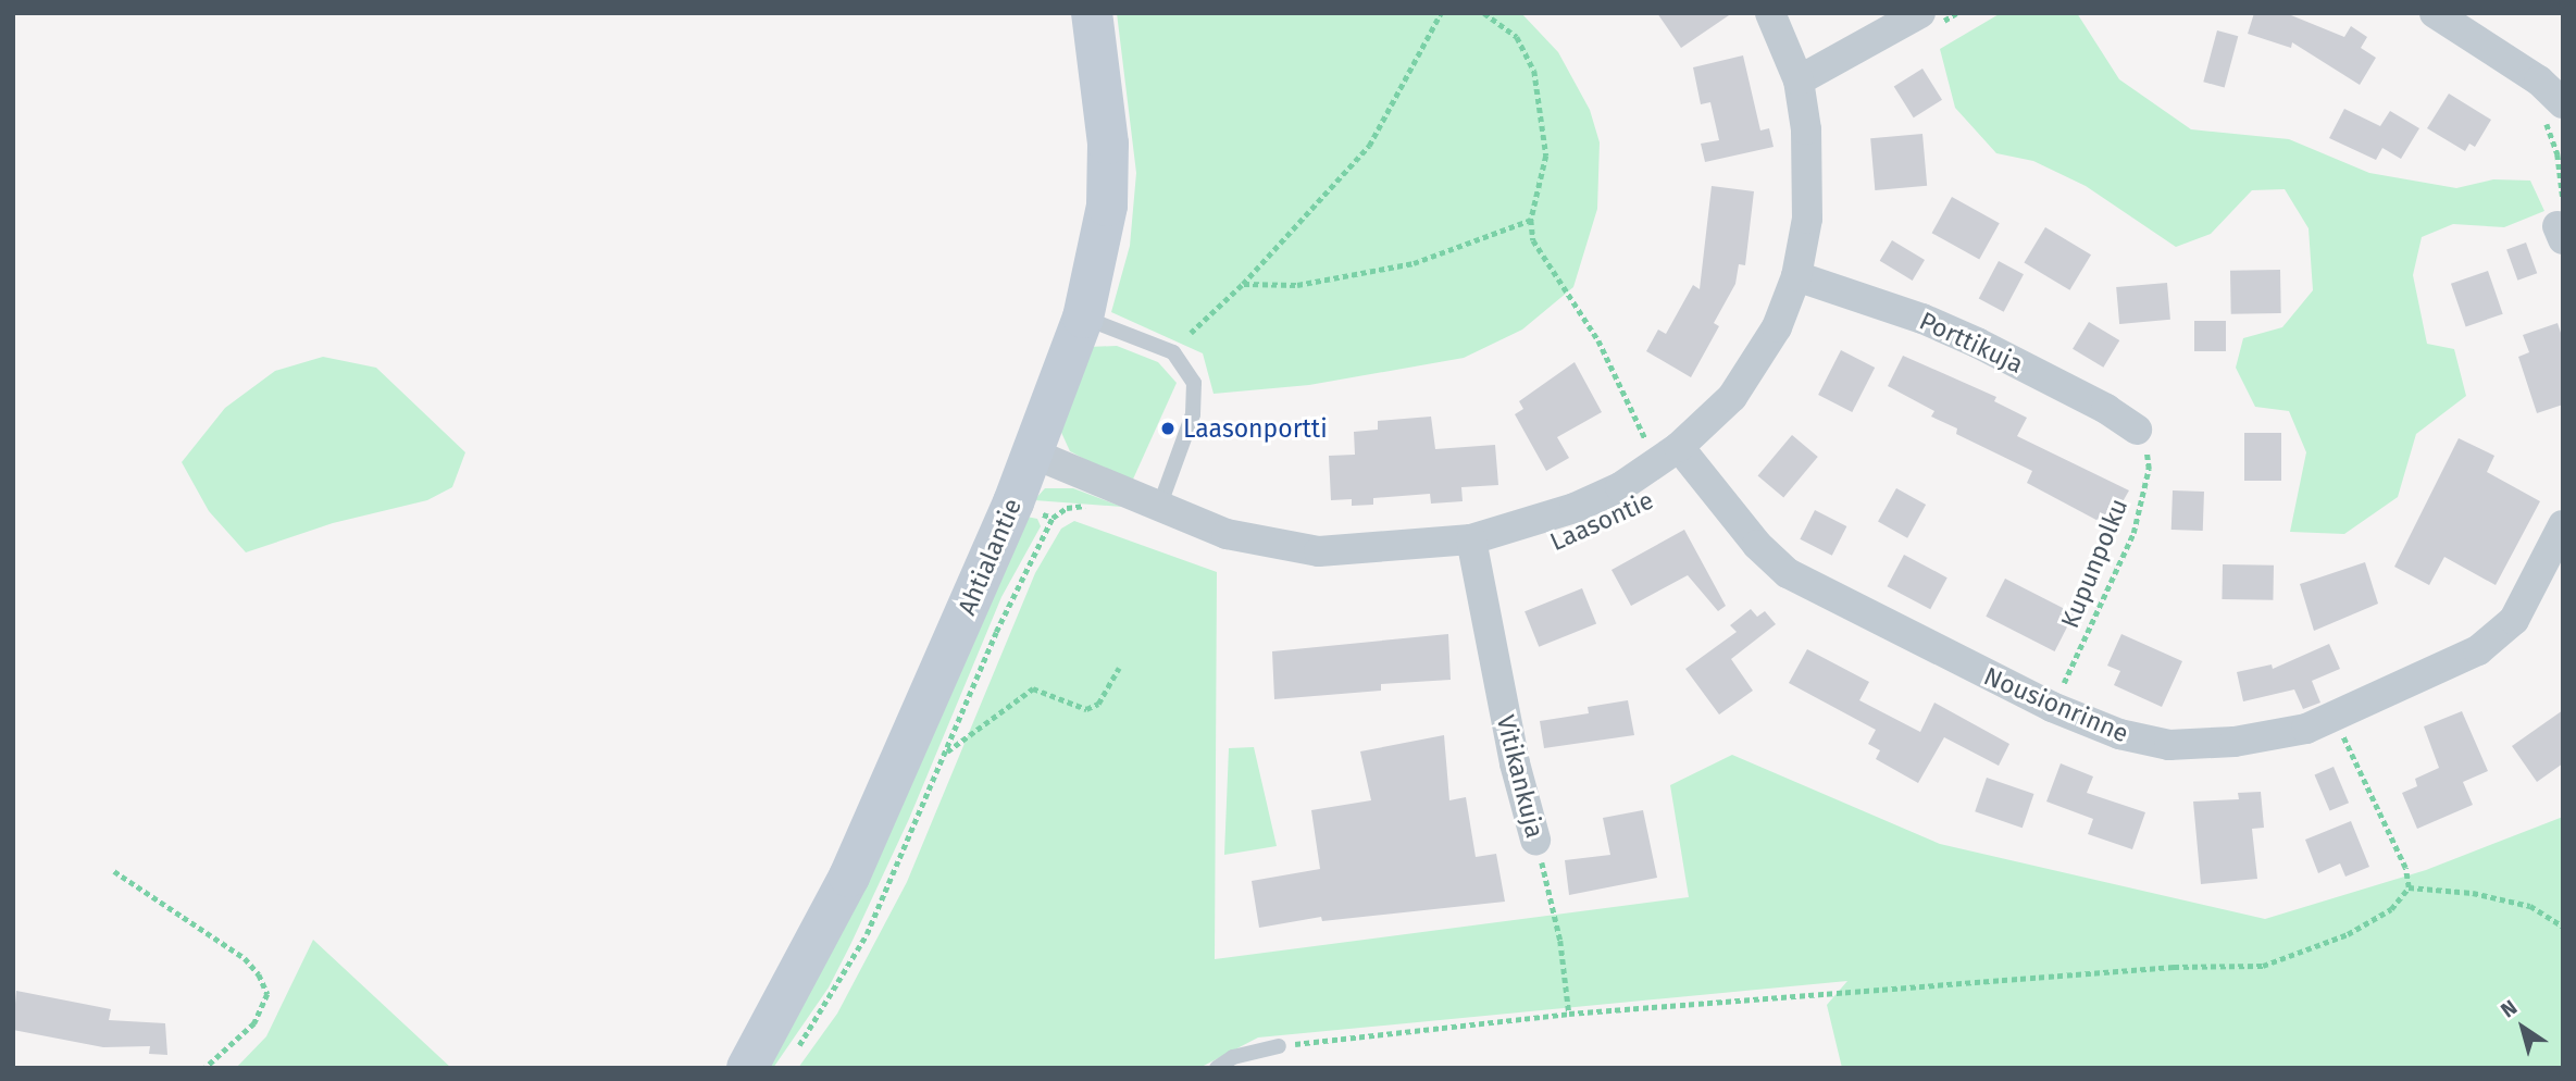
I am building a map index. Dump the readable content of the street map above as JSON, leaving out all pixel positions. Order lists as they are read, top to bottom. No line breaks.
{"streets":{"street":["Porttikuja","Laasontie","Ahtialantie","Nousionrinne","Vitikankuja"],"path":["Kupunpolku"]},"crossings":[["Porttikuja","Laasontie"],["Porttikuja","Kupunpolku"],["Laasontie","Ahtialantie"],["Laasontie","Nousionrinne"],["Laasontie","Vitikankuja"],["Kupunpolku","Nousionrinne"]],"places":["Laasonportti"],"north":"top left"}
